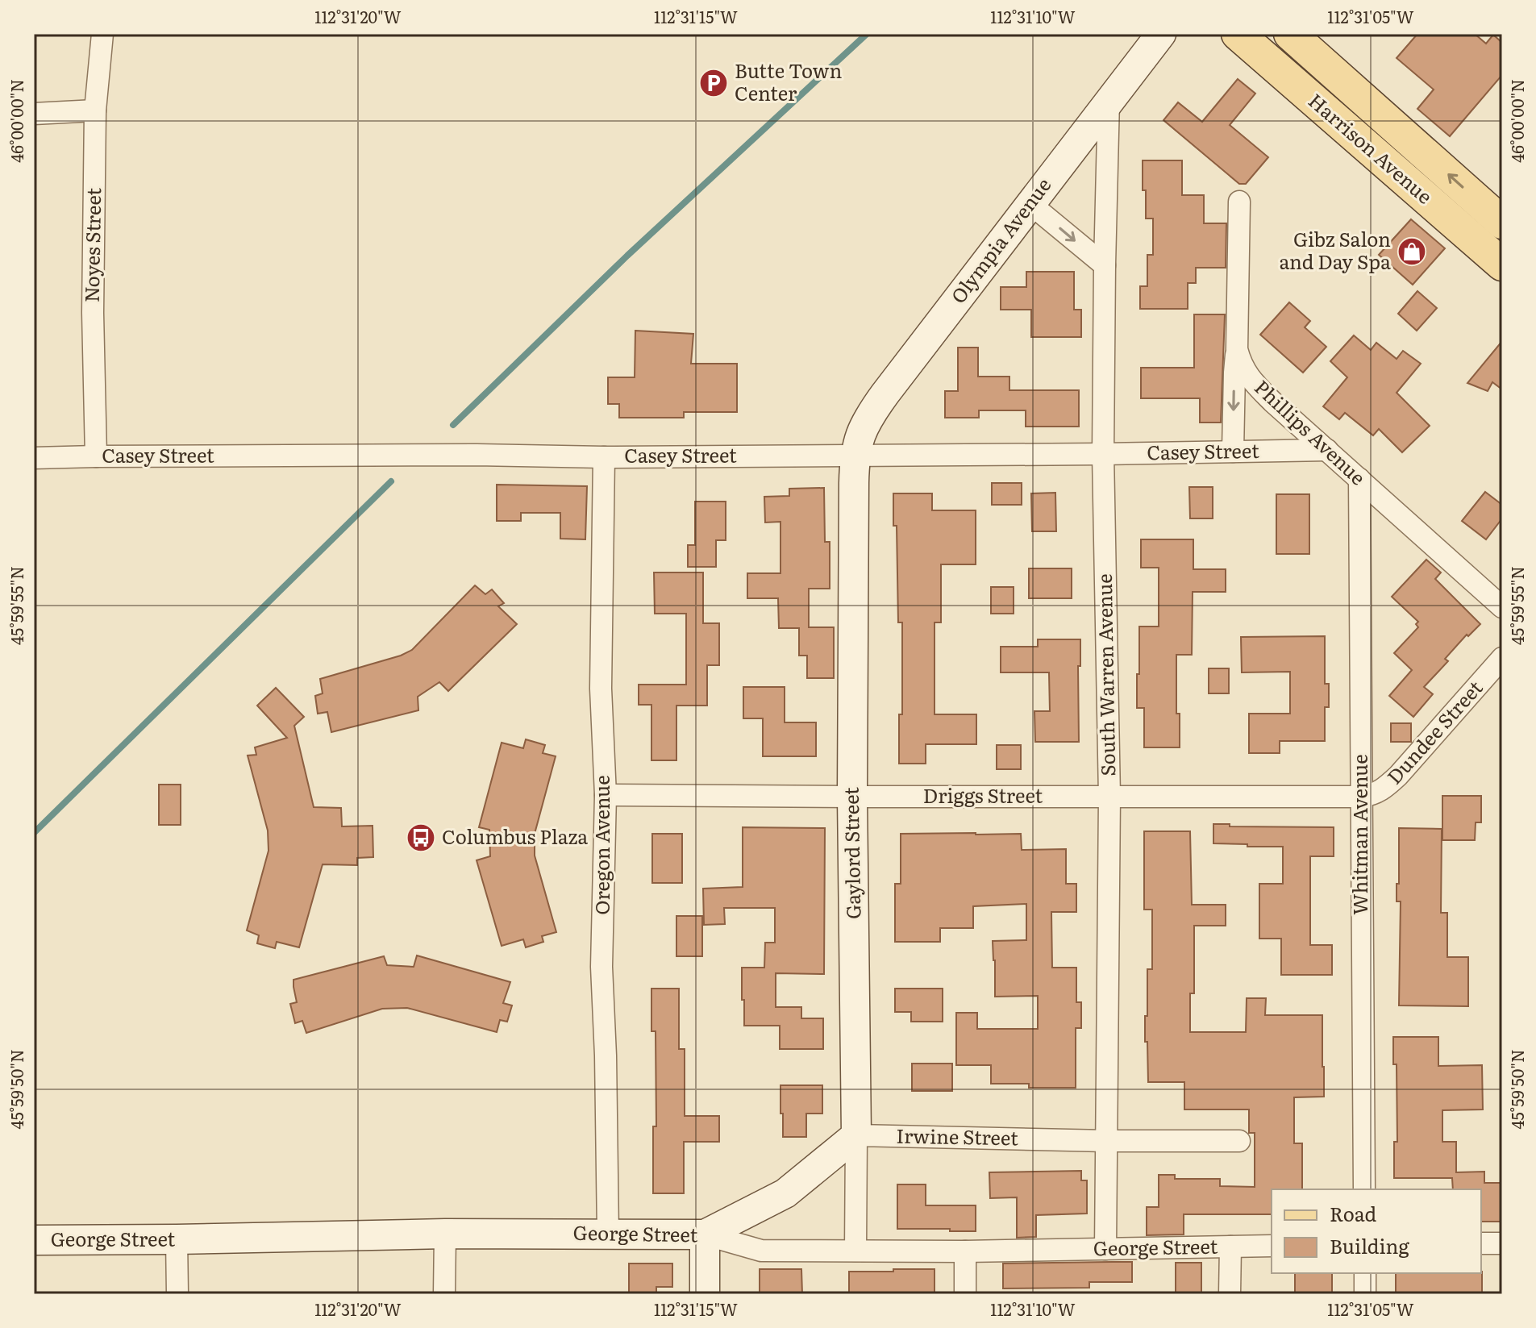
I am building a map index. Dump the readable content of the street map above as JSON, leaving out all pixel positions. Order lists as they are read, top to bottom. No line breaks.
{"streets":{"main road":["Harrison Avenue"],"street":["Olympia Avenue","Noyes Street","Phillips Avenue","Casey Street","South Warren Avenue","Dundee Street","Driggs Street","Whitman Avenue","Oregon Avenue","Gaylord Street","Irwine Street","George Street"]},"crossings":[["Olympia Avenue","Casey Street"],["Olympia Avenue","South Warren Avenue"],["Olympia Avenue","Gaylord Street"],["Noyes Street","Casey Street"],["Phillips Avenue","Casey Street"],["Phillips Avenue","Whitman Avenue"],["Casey Street","South Warren Avenue"],["Casey Street","Oregon Avenue"],["Casey Street","Gaylord Street"],["South Warren Avenue","Driggs Street"],["South Warren Avenue","Irwine Street"],["South Warren Avenue","George Street"],["Dundee Street","Driggs Street"],["Dundee Street","Whitman Avenue"],["Driggs Street","Whitman Avenue"],["Driggs Street","Oregon Avenue"],["Driggs Street","Gaylord Street"],["Oregon Avenue","George Street"],["Gaylord Street","Irwine Street"],["Gaylord Street","George Street"]],"places":{"parking":["Butte Town Center"],"shop":["Gibz Salon and Day Spa"],"bus stop":["Columbus Plaza"]},"legend":["Road","Building"],"coordinates":["112°31'20\"W","112°31'15\"W","112°31'10\"W","112°31'05\"W","46°00'00\"N","45°59'55\"N","45°59'50\"N"]}
